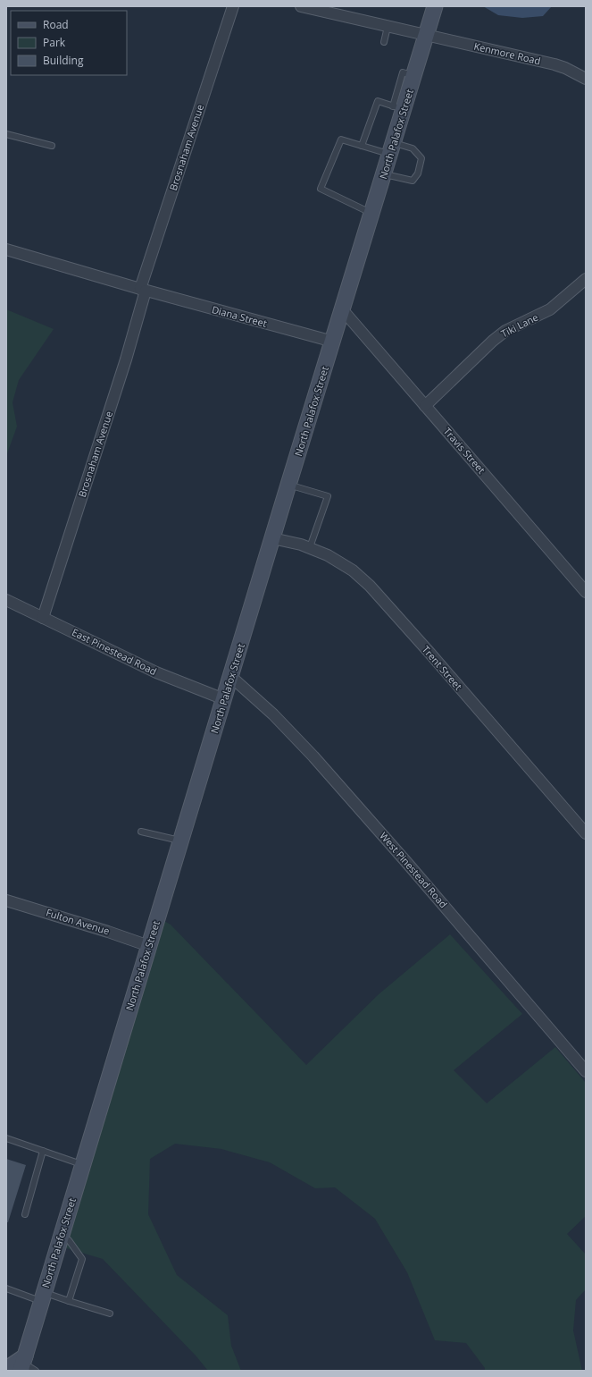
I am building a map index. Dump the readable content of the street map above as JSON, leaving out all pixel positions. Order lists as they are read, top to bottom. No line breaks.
{"streets":{"main road":["North Palafox Street"],"street":["Kenmore Road","Brosnaham Avenue","Diana Street","Tiki Lane","Travis Street","East Pinestead Road","Trent Street","West Pinestead Road","Fulton Avenue"]},"crossings":[["Kenmore Road","North Palafox Street"],["North Palafox Street","Diana Street"],["North Palafox Street","Travis Street"],["North Palafox Street","East Pinestead Road"],["North Palafox Street","Trent Street"],["North Palafox Street","West Pinestead Road"],["North Palafox Street","Fulton Avenue"],["Brosnaham Avenue","Diana Street"],["Brosnaham Avenue","East Pinestead Road"],["Tiki Lane","Travis Street"]],"legend":["Road","Park","Building"]}
